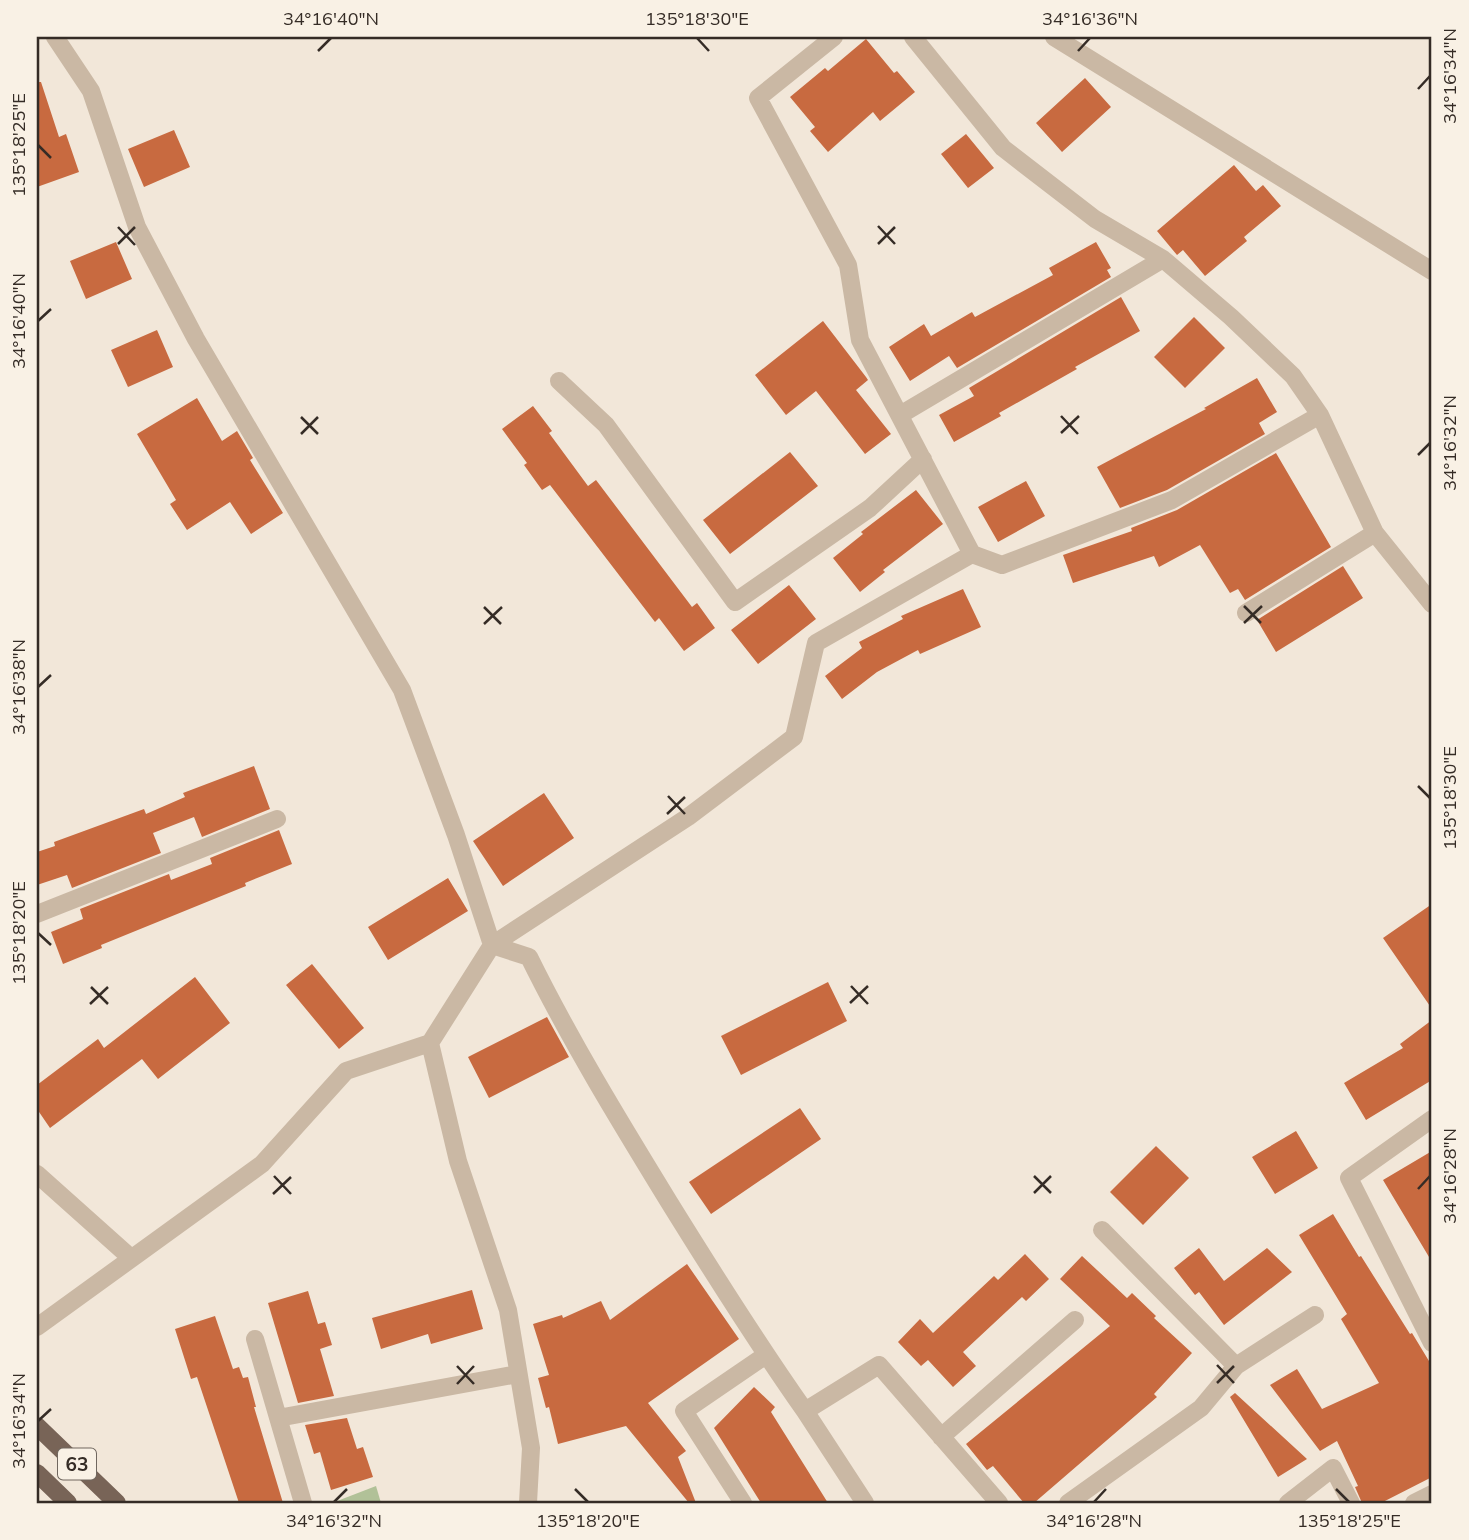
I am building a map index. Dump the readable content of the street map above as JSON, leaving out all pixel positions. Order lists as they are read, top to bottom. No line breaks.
{"streets":{"main road":["63"]},"coordinates":["34°16'40\"N","135°18'30\"E","34°16'36\"N","34°16'34\"N","135°18'25\"E","34°16'32\"N","34°16'38\"N","135°18'20\"E","34°16'28\"N"]}
